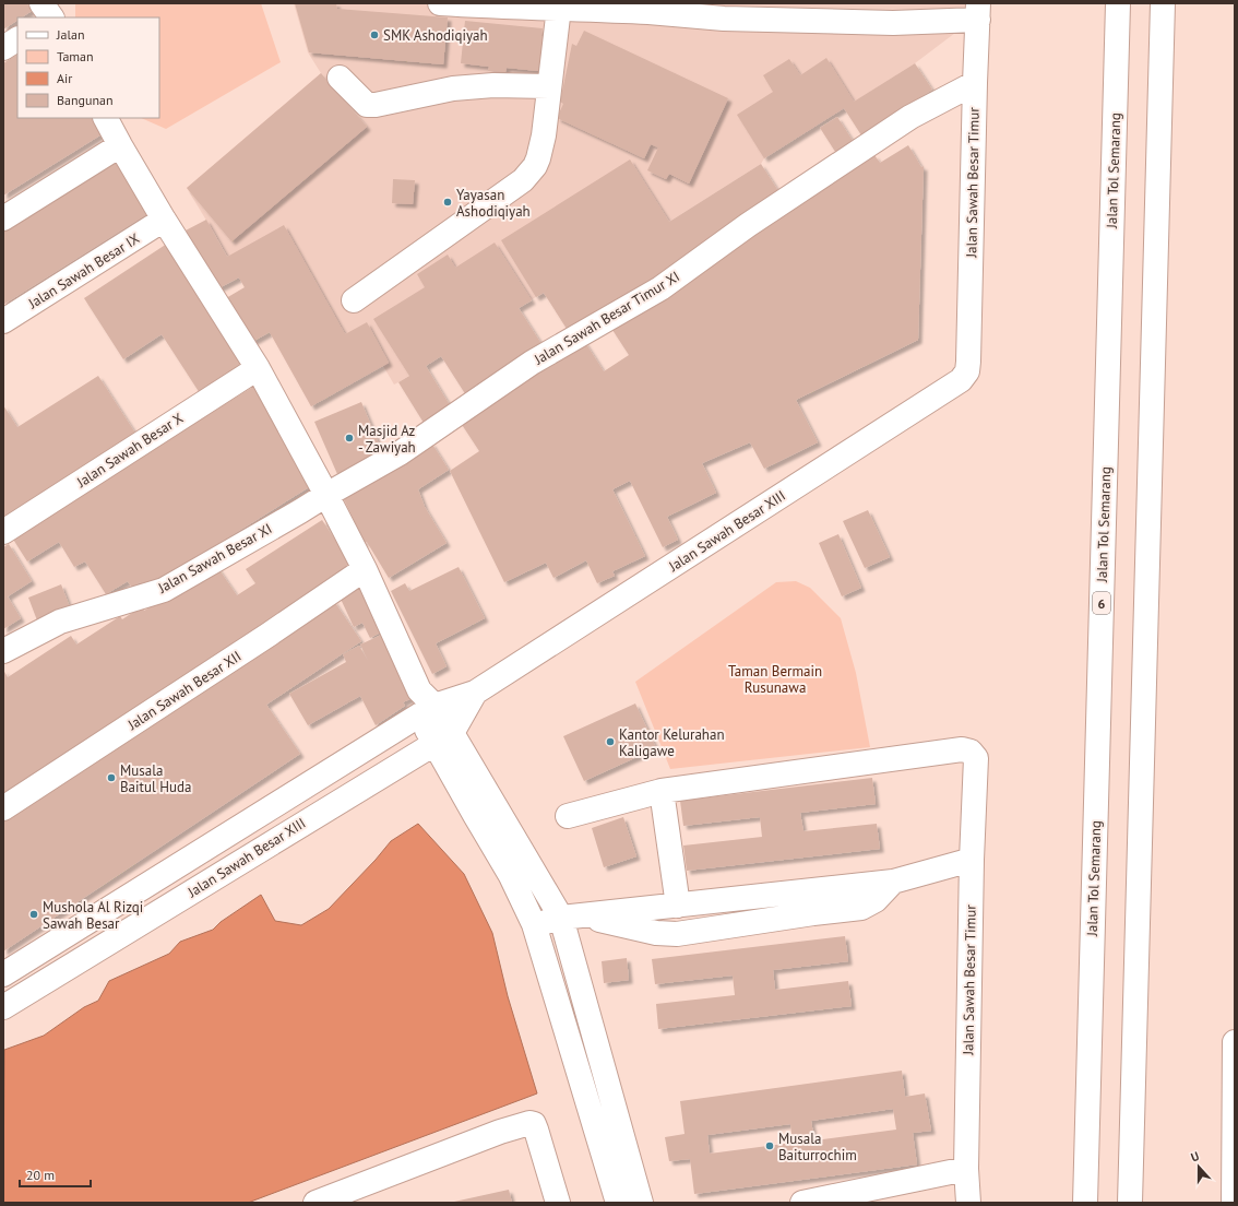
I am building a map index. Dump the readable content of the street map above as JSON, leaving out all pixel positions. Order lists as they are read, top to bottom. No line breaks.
{"streets":{"main road":["Jalan Tol Semarang","Jalan Sawah Besar Timur","Jalan Sawah Besar IX","Jalan Sawah Besar Timur XI","Jalan Sawah Besar X","Jalan Sawah Besar XIII","Jalan Sawah Besar XI","6","Jalan Sawah Besar XII"]},"crossings":[["Jalan Sawah Besar Timur","Jalan Sawah Besar Timur XI"],["Jalan Sawah Besar Timur","Jalan Sawah Besar XIII"],["Jalan Sawah Besar Timur XI","Jalan Sawah Besar XI"]],"parks":["Taman Bermain Rusunawa"],"places":["SMK Ashodiqiyah","Yayasan Ashodiqiyah","Masjid Az - Zawiyah","Kantor Kelurahan Kaligawe","Musala Baitul Huda","Mushola Al Rizqi Sawah Besar","Musala Baiturrochim"],"legend":["Jalan","Taman","Air","Bangunan"],"scale_bar":"20 m","north":"top"}
